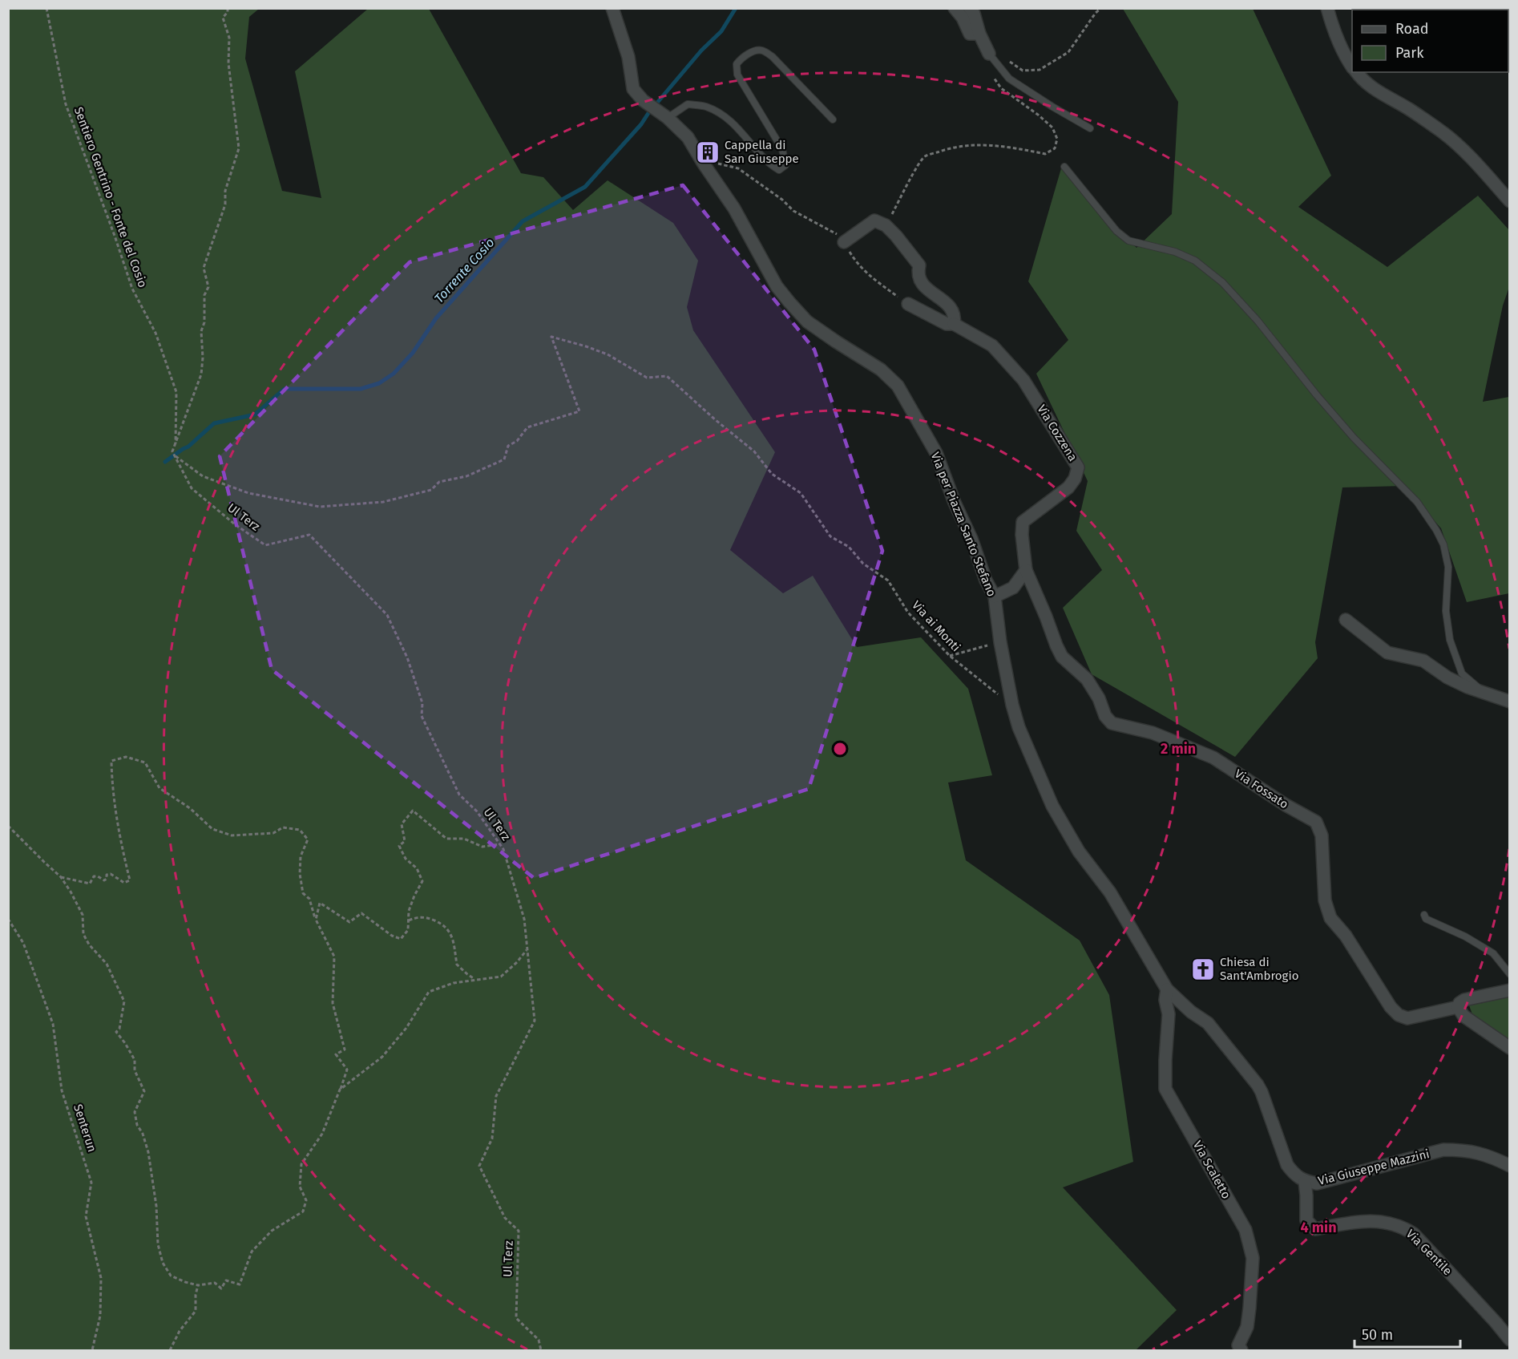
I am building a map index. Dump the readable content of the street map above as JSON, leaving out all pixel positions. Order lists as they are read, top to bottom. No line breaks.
{"streets":{"street":["Via Cozzena","Via per Piazza Santo Stefano","Via Fossato","Via Giuseppe Mazzini","Via Scaletto","Via Gentile"],"path":["Sentiero Gentrino - Fonte del Cosio","Ul Terz","Via ai Monti","Senterun"]},"crossings":[["Sentiero Gentrino - Fonte del Cosio","Ul Terz"],["Via Cozzena","Via Fossato"],["Ul Terz","Via ai Monti"],["Via per Piazza Santo Stefano","Via Giuseppe Mazzini"],["Via per Piazza Santo Stefano","Via Scaletto"],["Via Giuseppe Mazzini","Via Scaletto"],["Via Giuseppe Mazzini","Via Gentile"]],"water":["Torrente Cosio"],"places":{"building":["Cappella di San Giuseppe"],"church":["Chiesa di Sant'Ambrogio"]},"legend":["Road","Park"],"scale_bar":"50 m","rings":["2 min","4 min"]}
